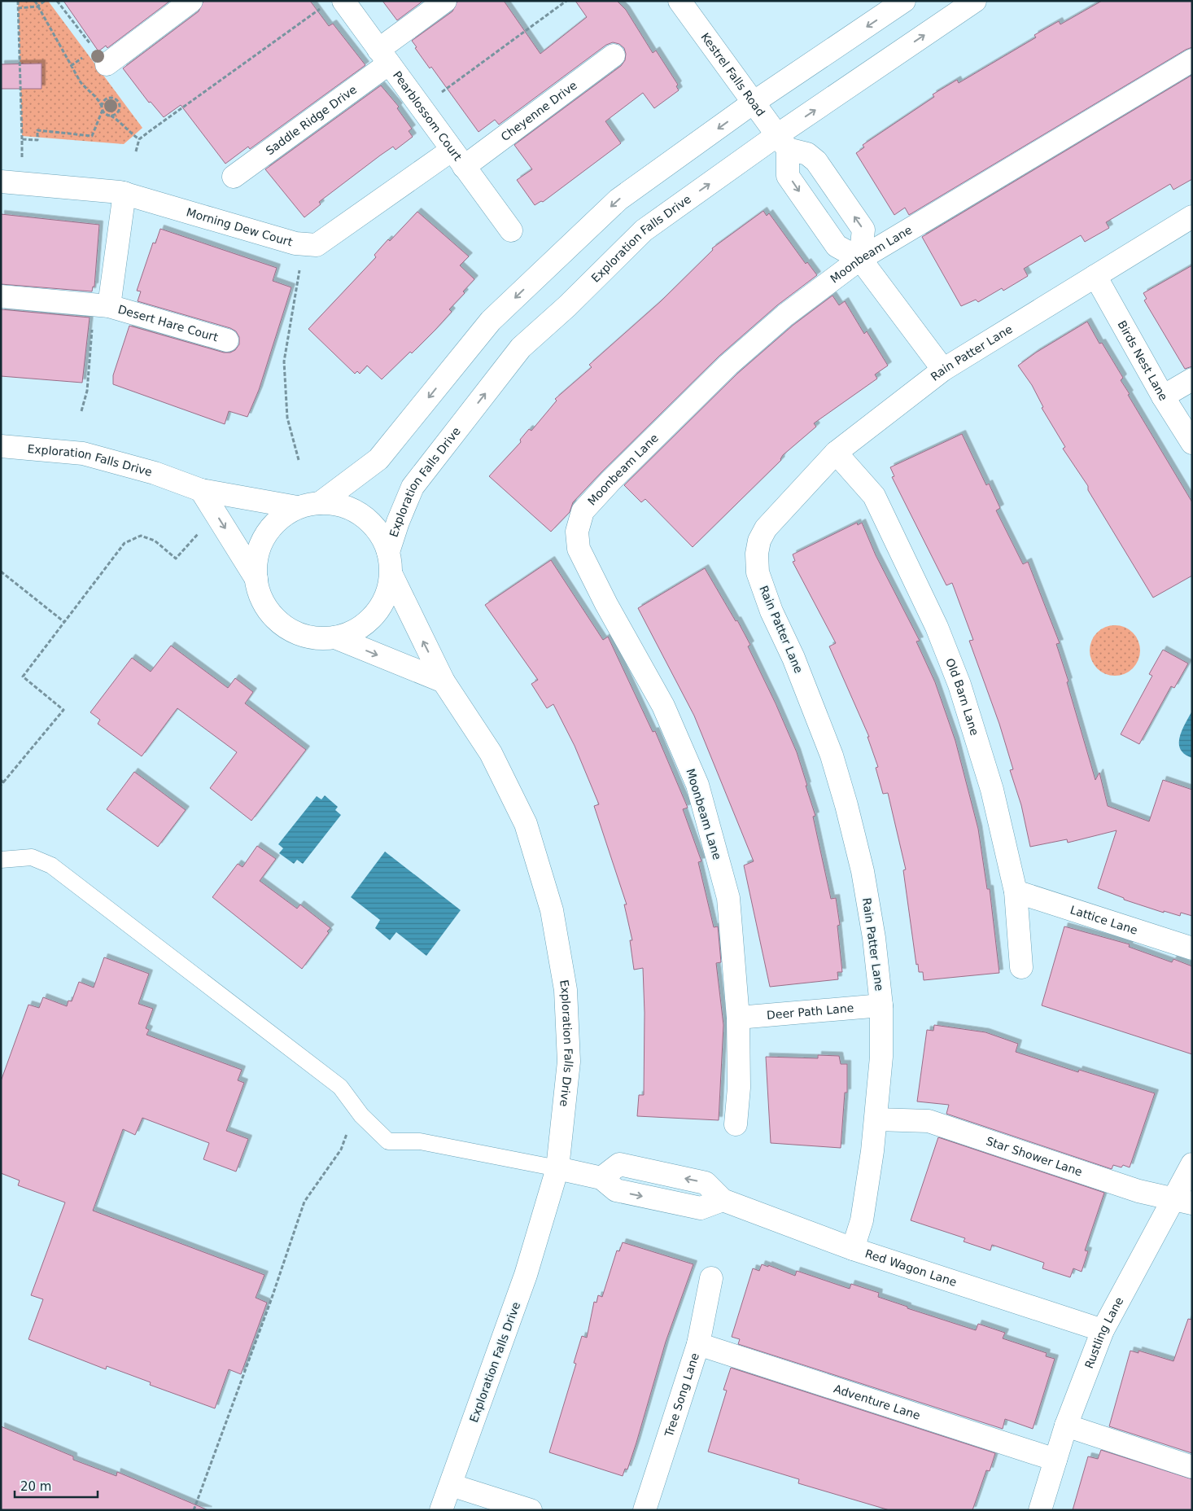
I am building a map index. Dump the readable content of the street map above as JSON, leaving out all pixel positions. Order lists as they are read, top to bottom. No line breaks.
{"streets":{"street":["Kestrel Falls Road","Cheyenne Drive","Pearblossom Court","Saddle Ridge Drive","Morning Dew Court","Exploration Falls Drive","Moonbeam Lane","Desert Hare Court","Rain Patter Lane","Birds Nest Lane","Old Barn Lane","Lattice Lane","Deer Path Lane","Star Shower Lane","Red Wagon Lane","Rustling Lane","Tree Song Lane","Adventure Lane"]},"crossings":[["Kestrel Falls Road","Exploration Falls Drive"],["Cheyenne Drive","Pearblossom Court"],["Cheyenne Drive","Morning Dew Court"],["Pearblossom Court","Saddle Ridge Drive"],["Pearblossom Court","Morning Dew Court"],["Morning Dew Court","Desert Hare Court"],["Exploration Falls Drive","Red Wagon Lane"],["Moonbeam Lane","Deer Path Lane"],["Rain Patter Lane","Birds Nest Lane"],["Rain Patter Lane","Old Barn Lane"],["Rain Patter Lane","Deer Path Lane"],["Rain Patter Lane","Star Shower Lane"],["Rain Patter Lane","Red Wagon Lane"],["Old Barn Lane","Lattice Lane"],["Star Shower Lane","Rustling Lane"],["Red Wagon Lane","Rustling Lane"],["Rustling Lane","Adventure Lane"],["Tree Song Lane","Adventure Lane"]],"scale_bar":"20 m"}
